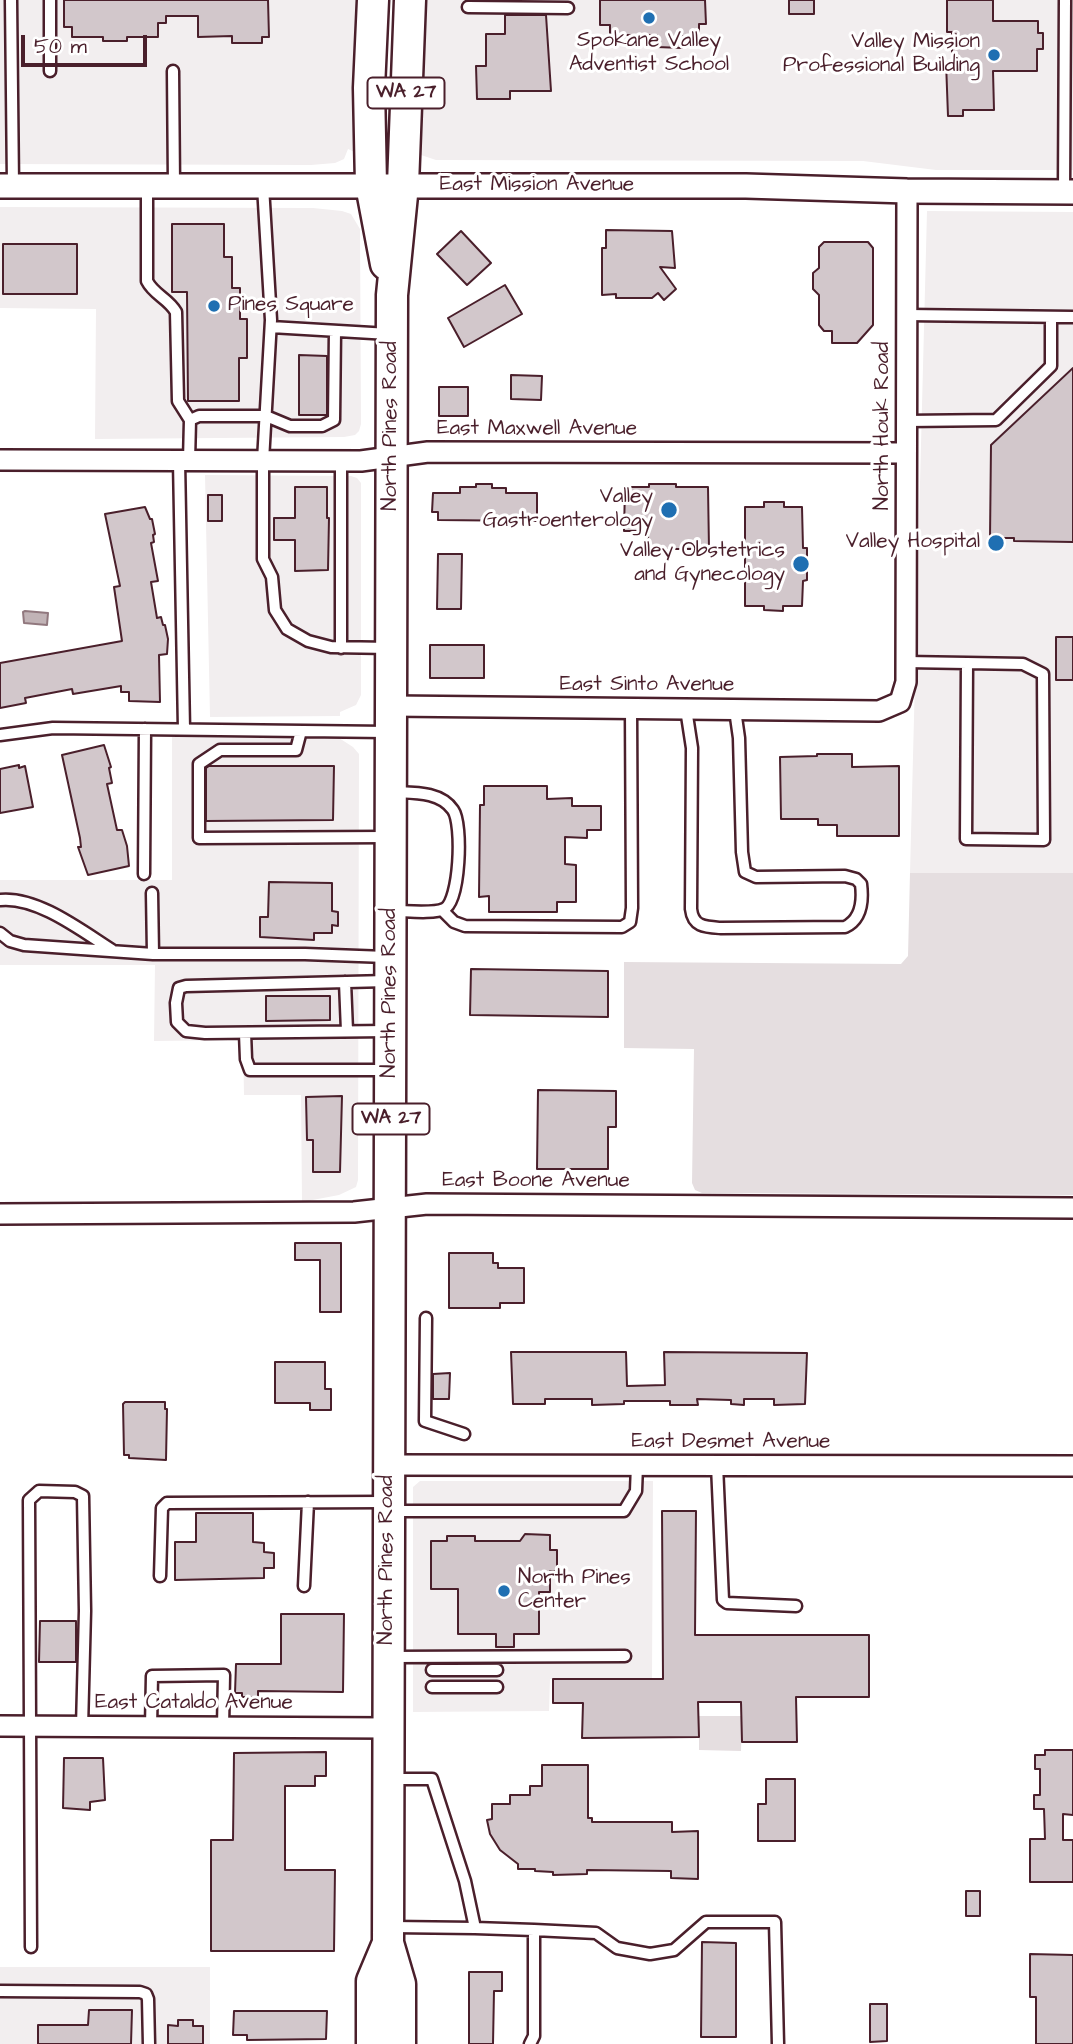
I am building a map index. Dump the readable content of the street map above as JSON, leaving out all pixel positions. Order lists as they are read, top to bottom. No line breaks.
{"streets":{"main road":["WA 27","North Pines Road"],"street":["East Mission Avenue","North Houk Road","East Maxwell Avenue","East Sinto Avenue","East Boone Avenue","East Desmet Avenue","East Cataldo Avenue"]},"crossings":[["East Mission Avenue","North Pines Road"],["East Mission Avenue","North Houk Road"],["North Pines Road","East Maxwell Avenue"],["North Pines Road","East Sinto Avenue"],["North Pines Road","East Boone Avenue"],["North Pines Road","East Desmet Avenue"],["North Pines Road","East Cataldo Avenue"],["North Houk Road","East Maxwell Avenue"],["North Houk Road","East Sinto Avenue"]],"places":["Spokane Valley Adventist School","Valley Mission Professional Building","Pines Square","Valley Gastroenterology","Valley Hospital","Valley Obstetrics and Gynecology","North Pines Center"],"scale_bar":"50 m"}
